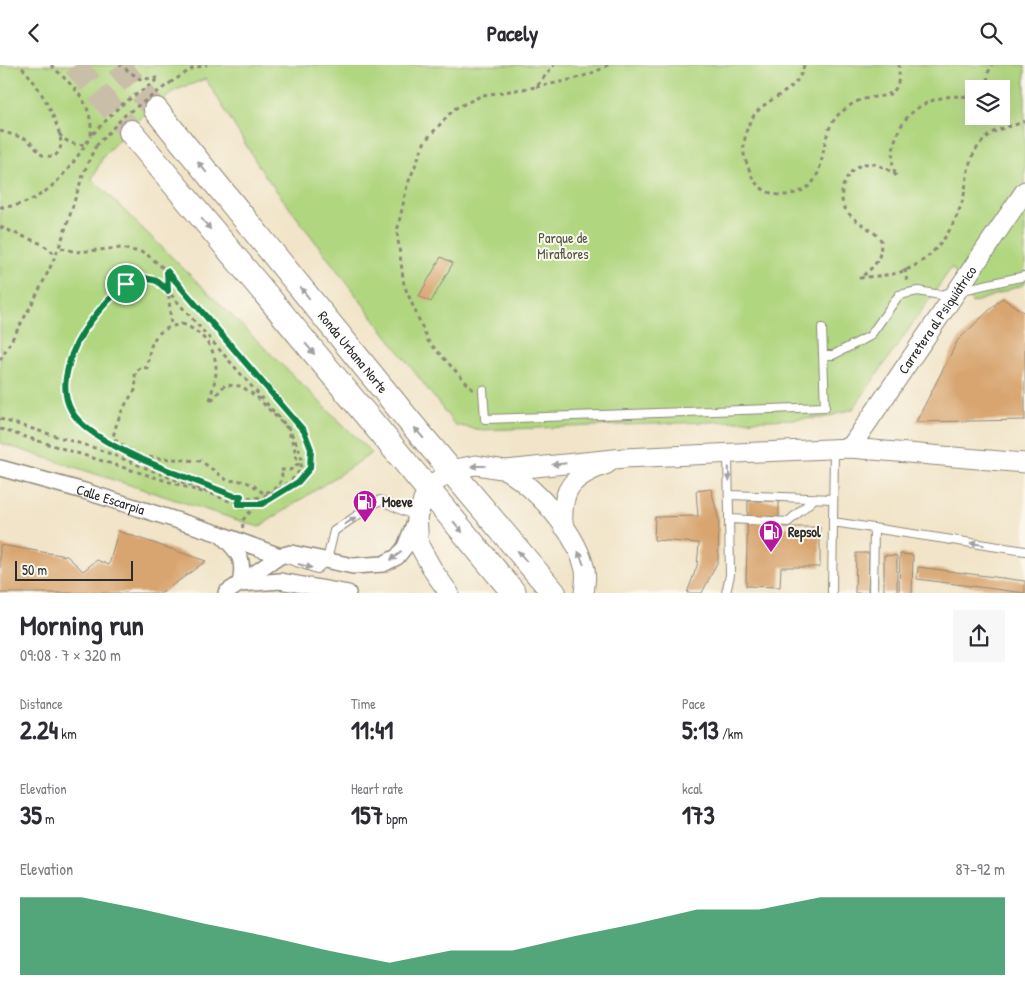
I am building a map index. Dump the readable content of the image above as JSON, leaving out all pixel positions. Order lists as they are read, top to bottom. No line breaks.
{"streets":{"main road":["Ronda Urbana Norte"],"street":["Carretera al Psiquiátrico","Calle Escarpia"]},"parks":["Parque de Miraflores"],"places":{"fuel station":["Moeve","Repsol"]},"scale_bar":"50 m","page":{"header":"Pacely","scale":"50 m","heading":["Morning run","09:08 · 7 × 320 m"],"stats":[["Distance","2.24 km"],["Time","11:41"],["Pace","5:13 /km"],["Elevation","35 m"],["Heart rate","157 bpm"],["kcal","173"]],"chart":["Elevation","87–92 m"]}}
